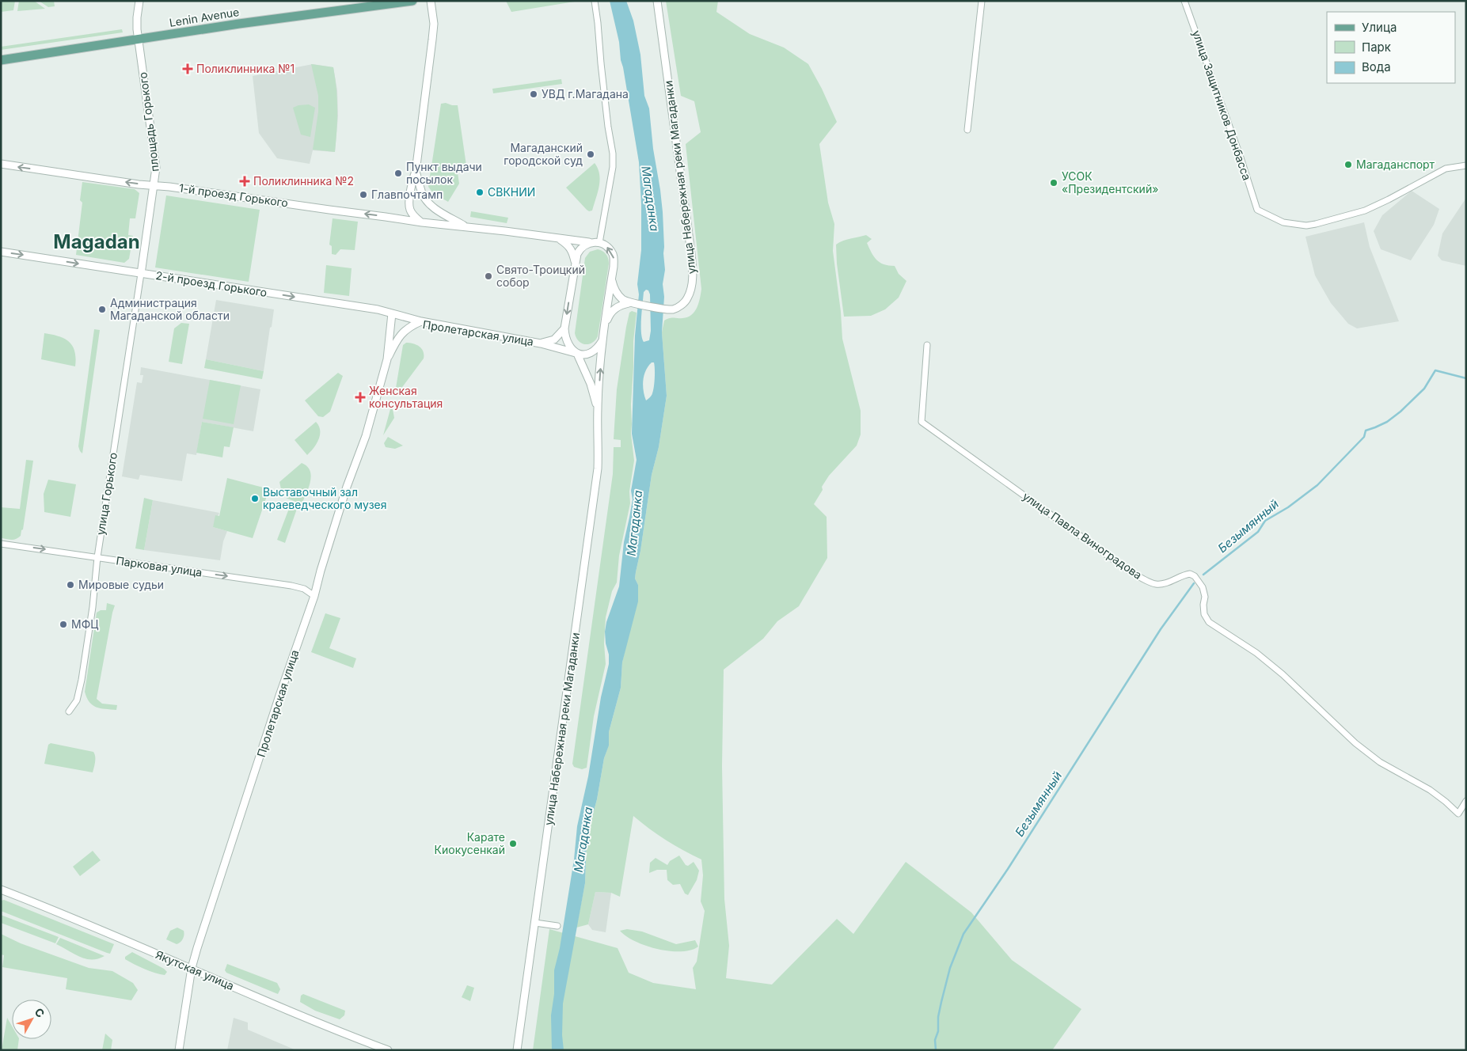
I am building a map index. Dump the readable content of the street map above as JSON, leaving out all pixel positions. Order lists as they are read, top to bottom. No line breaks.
{"streets":{"main road":["Lenin Avenue"],"street":["улица Защитников Донбасса","площадь Горького","улица Набережная реки Магаданки","1-й проезд Горького","2-й проезд Горького","Пролетарская улица","улица Горького","улица Павла Виноградова","Парковая улица","Якутская улица"]},"crossings":[["Lenin Avenue","площадь Горького"],["площадь Горького","1-й проезд Горького"],["площадь Горького","2-й проезд Горького"],["площадь Горького","улица Горького"],["улица Набережная реки Магаданки","Пролетарская улица"],["2-й проезд Горького","Пролетарская улица"],["2-й проезд Горького","улица Горького"],["Пролетарская улица","Парковая улица"],["Пролетарская улица","Якутская улица"],["улица Горького","Парковая улица"]],"one_way":["1-й проезд Горького","2-й проезд Горького","Парковая улица"],"districts":["Magadan"],"water":["Магаданка","Безымянный"],"places":{"health":["Поликлинника №1","Поликлинника №2","Женская консультация"],"other":["УВД г.Магадана","Магаданский городской суд","Магаданспорт","Пункт выдачи посылок","УСОК «Президентский»","СВКНИИ","Главпочтамп","Свято-Троицкий собор","Администрация Магаданской области","Выставочный зал краеведческого музея","Мировые судьи","МФЦ","Карате Киокусенкай"]},"legend":["Улица","Парк","Вода"],"north":"top right"}
